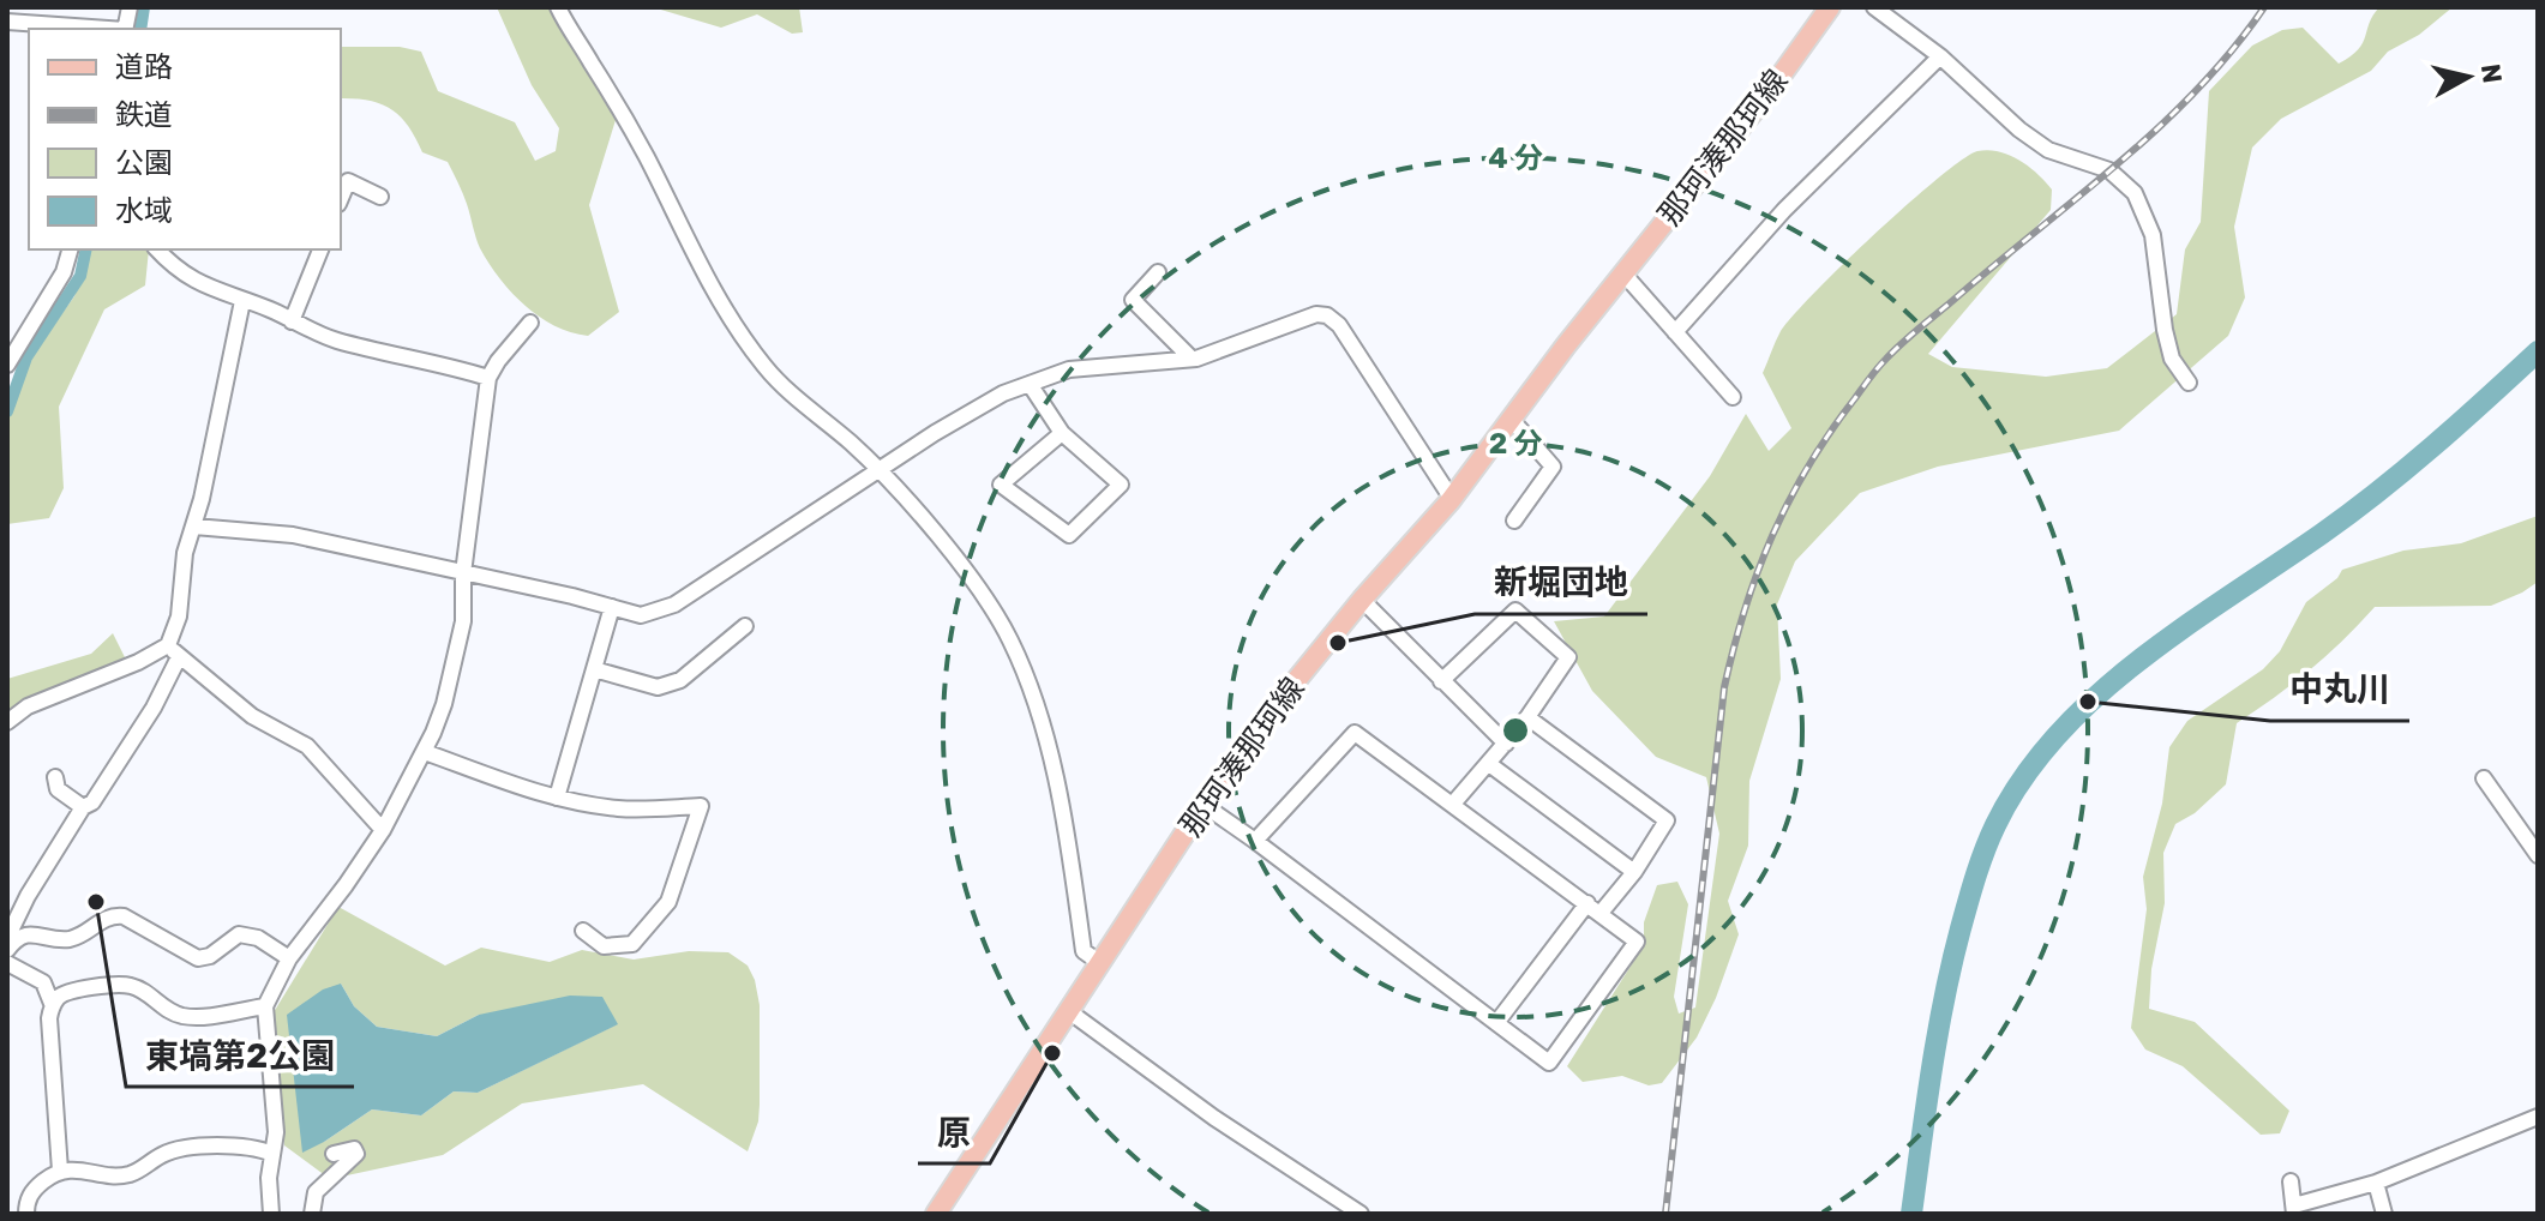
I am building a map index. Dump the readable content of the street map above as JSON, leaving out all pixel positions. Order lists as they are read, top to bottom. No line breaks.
{"streets":{"main road":["那珂湊那珂線"]},"places":["新堀団地","中丸川","東塙第2公園","原"],"legend":["道路","鉄道","公園","水域"],"north":"right","rings":["4 分","2 分"]}
